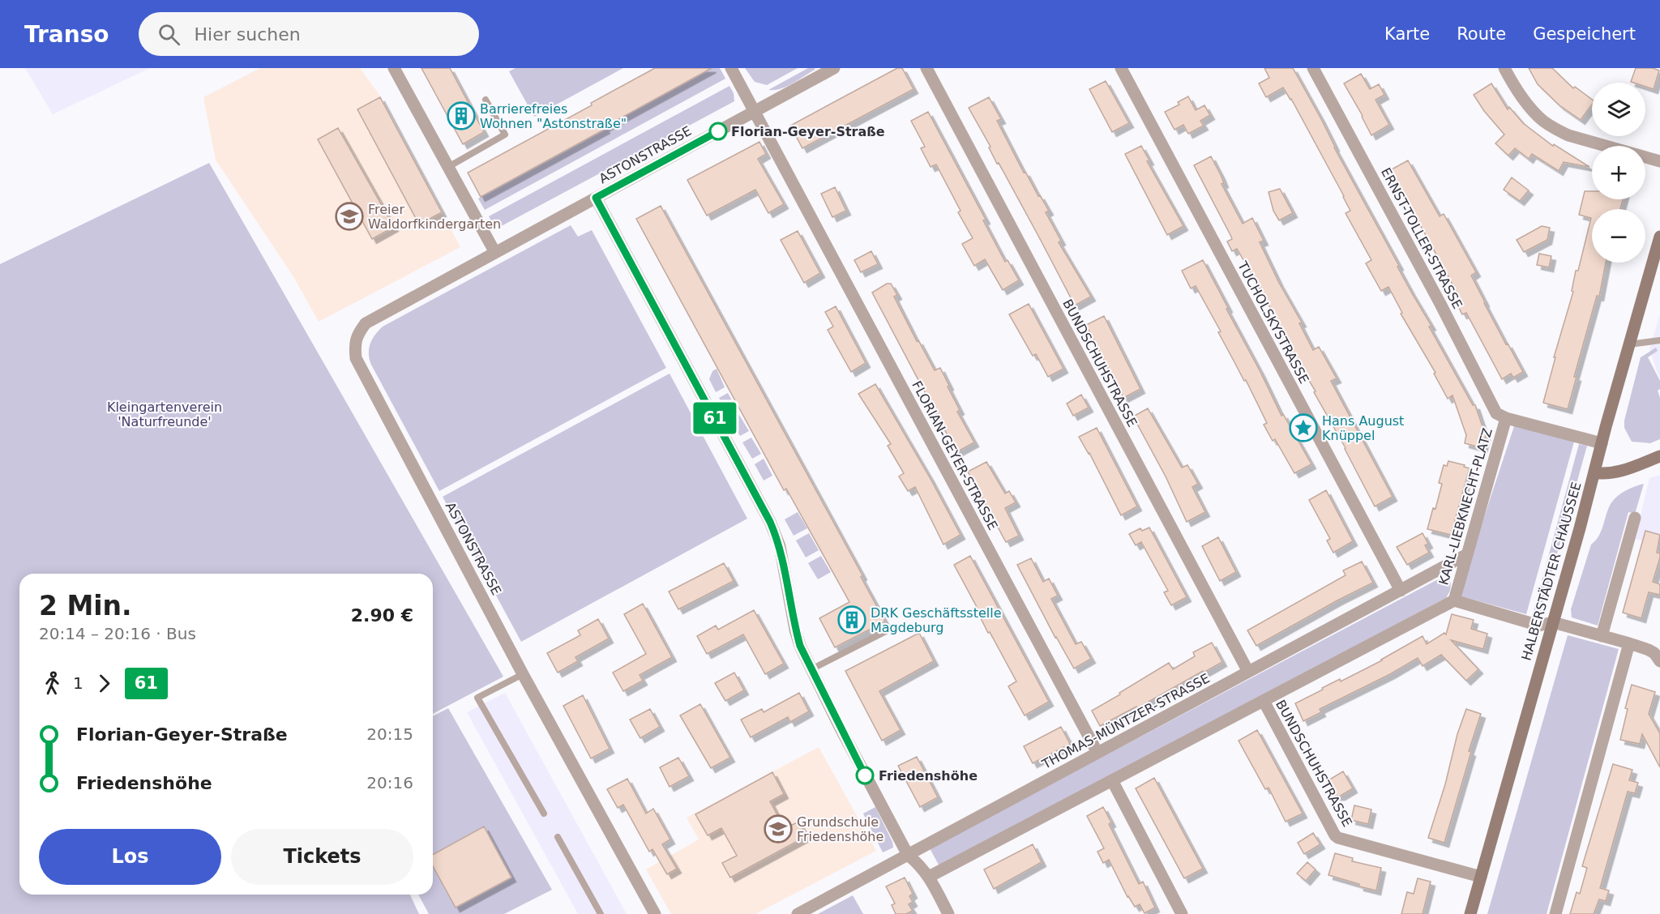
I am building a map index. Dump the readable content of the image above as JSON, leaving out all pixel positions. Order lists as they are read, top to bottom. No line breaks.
{"streets":{"main road":["HALBERSTÄDTER CHAUSSEE"],"street":["ASTONSTRASSE","ERNST-TOLLER-STRASSE","TUCHOLSKYSTRASSE","BUNDSCHUHSTRASSE","FLORIAN-GEYER-STRASSE","KARL-LIEBKNECHT-PLATZ","THOMAS-MÜNTZER-STRASSE"]},"crossings":[["ASTONSTRASSE","FLORIAN-GEYER-STRASSE"],["ERNST-TOLLER-STRASSE","KARL-LIEBKNECHT-PLATZ"],["TUCHOLSKYSTRASSE","THOMAS-MÜNTZER-STRASSE"],["BUNDSCHUHSTRASSE","HALBERSTÄDTER CHAUSSEE"],["BUNDSCHUHSTRASSE","THOMAS-MÜNTZER-STRASSE"],["FLORIAN-GEYER-STRASSE","THOMAS-MÜNTZER-STRASSE"],["KARL-LIEBKNECHT-PLATZ","HALBERSTÄDTER CHAUSSEE"],["KARL-LIEBKNECHT-PLATZ","THOMAS-MÜNTZER-STRASSE"]],"parks":["Kleingartenverein 'Naturfreunde'"],"places":{"building":["Barrierefreies Wohnen \"Astonstraße\"","DRK Geschäftsstelle Magdeburg"],"other":["Florian-Geyer-Straße","Friedenshöhe"],"school or university":["Freier Waldorfkindergarten","Grundschule Friedenshöhe"],"place":["Hans August Knüppel"]},"lines":["bus line 61"],"page":{"header":"Transo","search":"Hier suchen","nav":["Karte","Route","Gespeichert"],"on_map":"61","map_buttons":["+","−"],"heading":["2 Min.","20:14 – 20:16 · Bus","2.90 €"],"legs":["1","61"],"list":[{"name":"Florian-Geyer-Straße","value":"20:15"},{"name":"Friedenshöhe","value":"20:16"}],"buttons":["Los","Tickets"]}}
